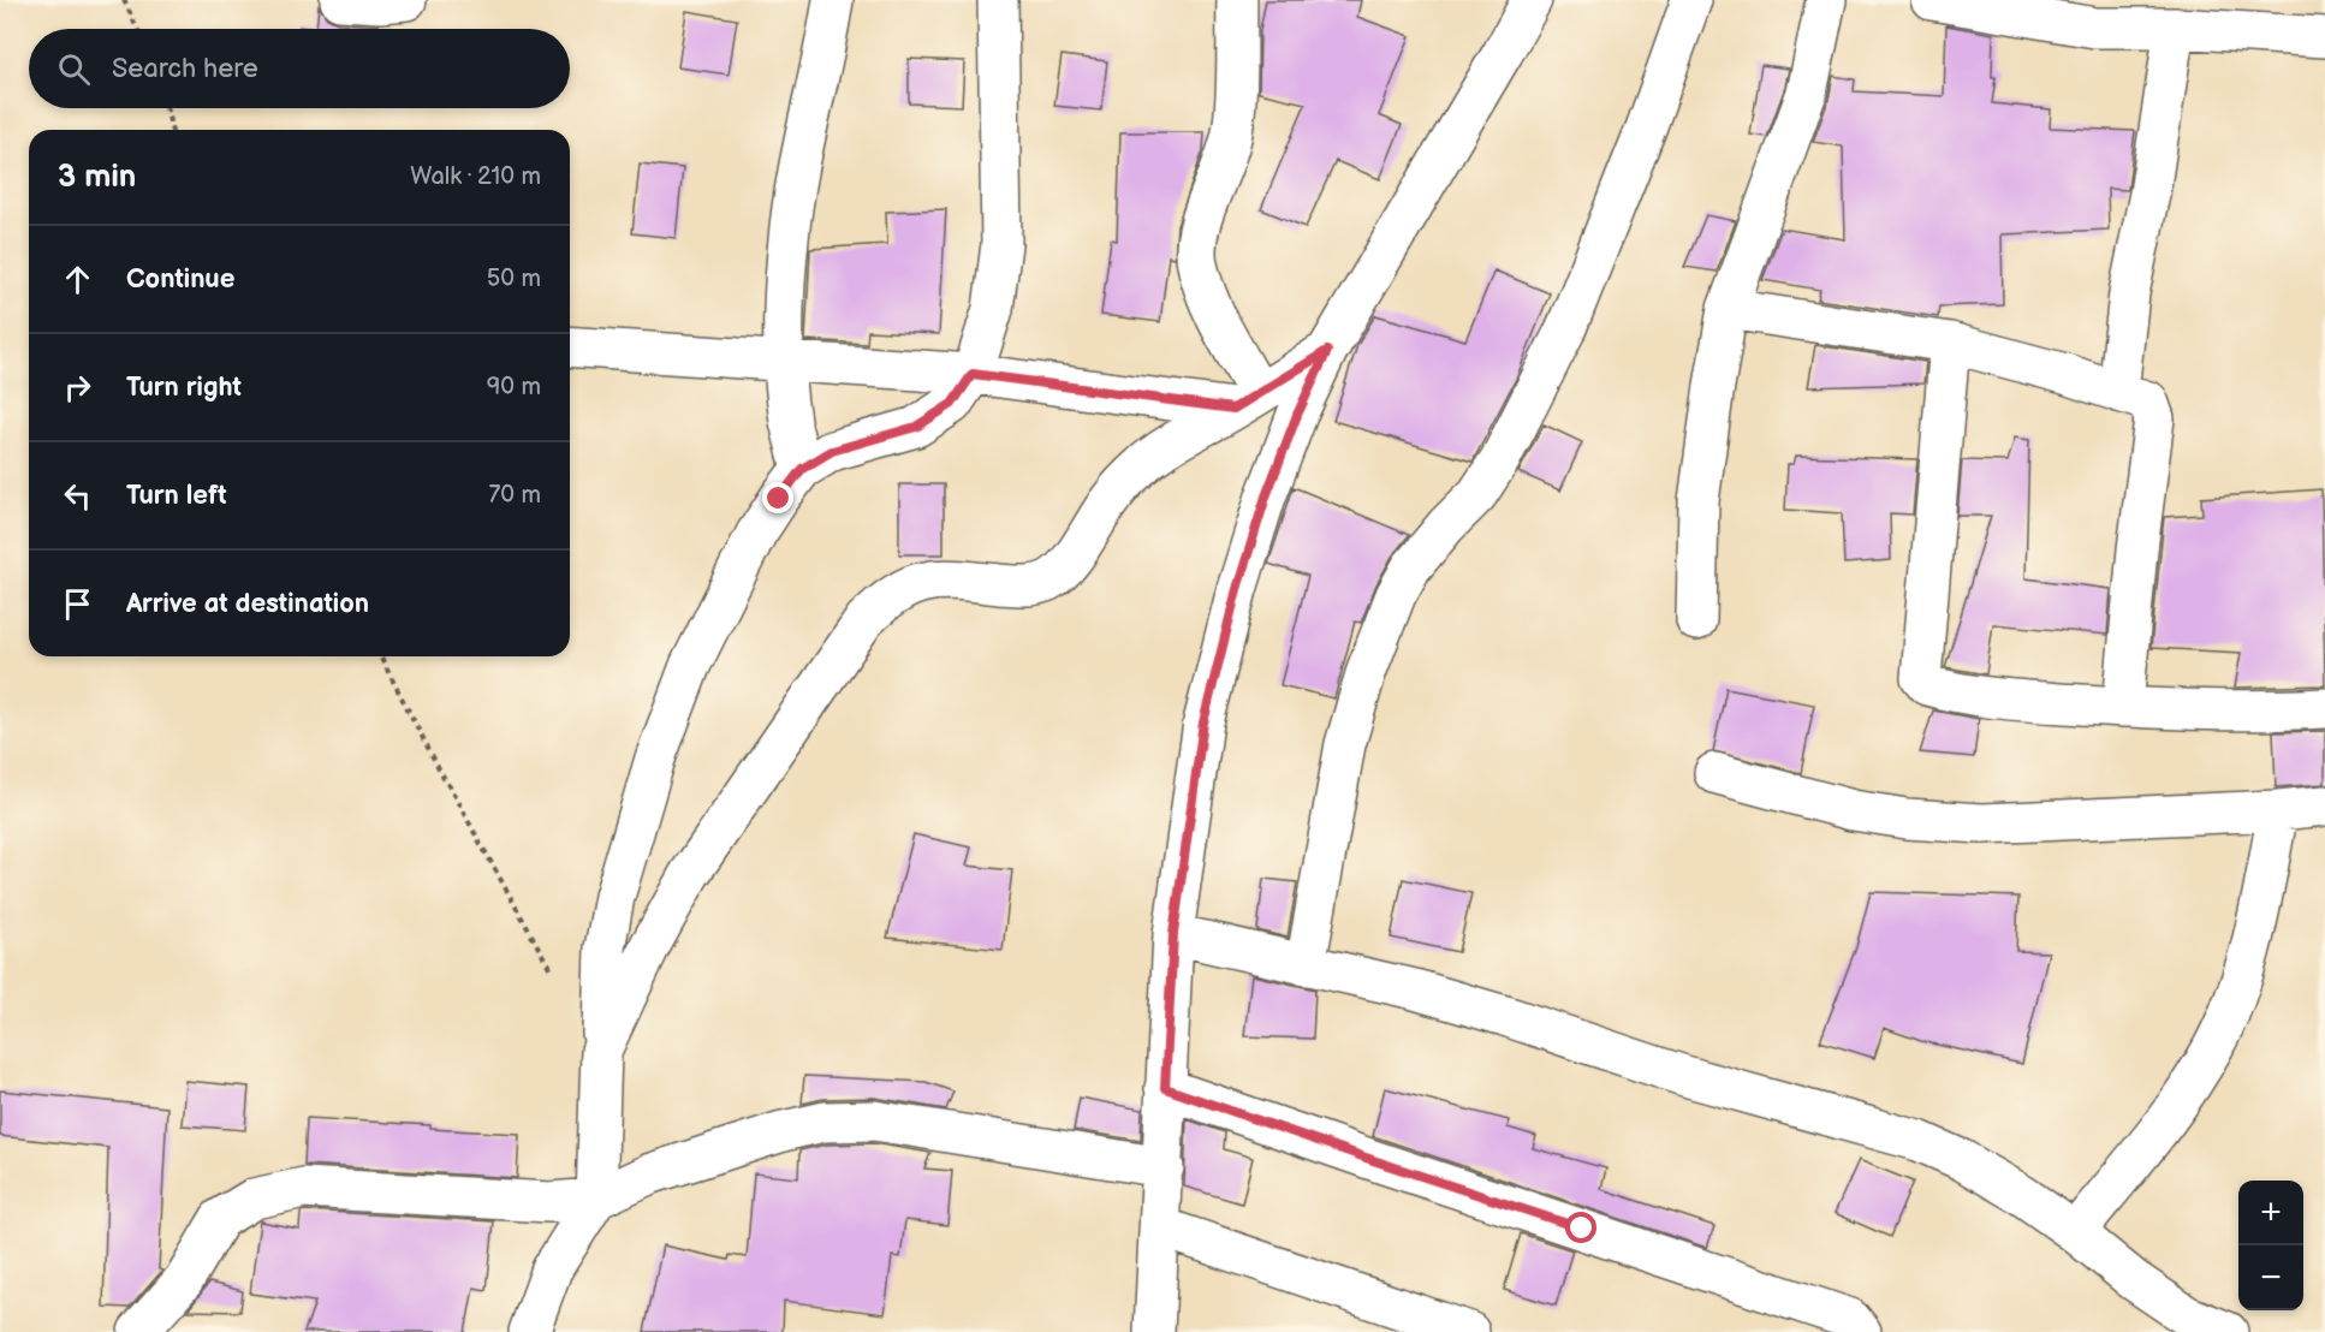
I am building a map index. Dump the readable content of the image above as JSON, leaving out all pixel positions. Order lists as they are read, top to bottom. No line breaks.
{"page":{"search":"Search here","heading":["3 min","Walk · 210 m"],"list":[["Continue","50 m"],["Turn right","90 m"],["Turn left","70 m"],"Arrive at destination"],"map_buttons":["+","−"]}}
